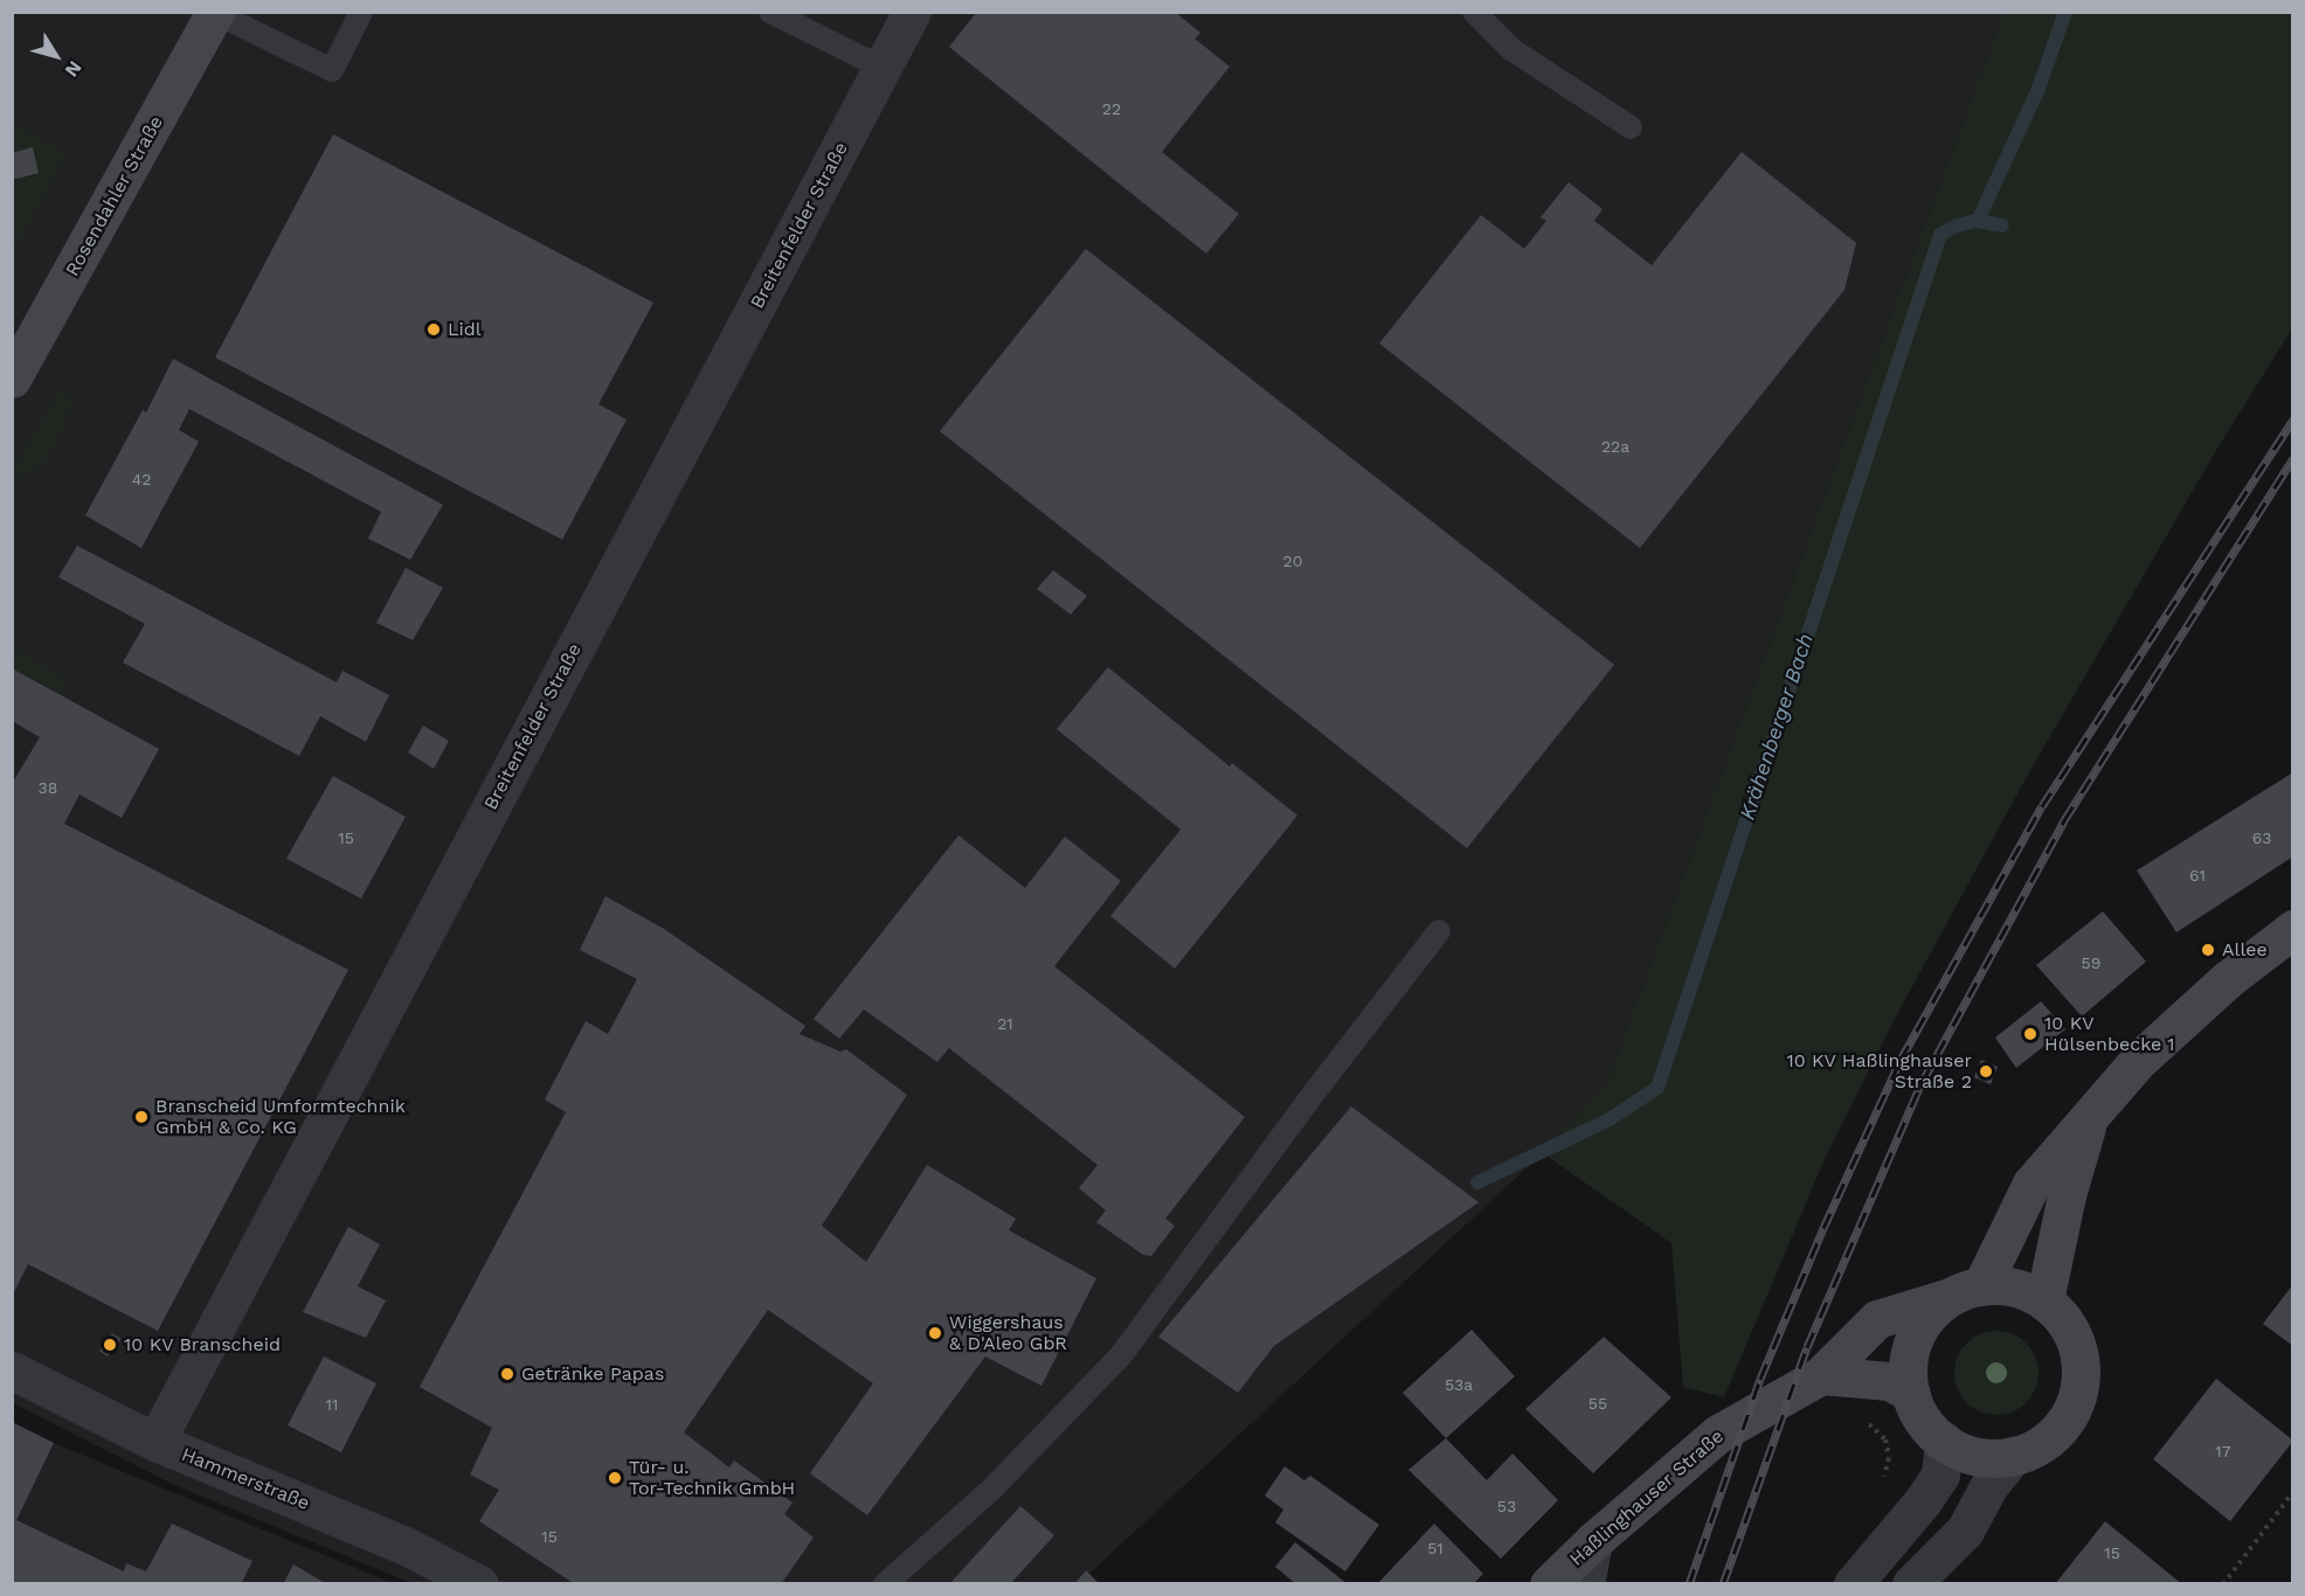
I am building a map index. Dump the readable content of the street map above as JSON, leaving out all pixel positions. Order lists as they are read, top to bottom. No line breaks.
{"streets":{"main road":["Rosendahler Straße","Haßlinghauser Straße"],"street":["Breitenfelder Straße","Hammerstraße"]},"crossings":[["Breitenfelder Straße","Hammerstraße"]],"water":["Krähenberger Bach"],"places":["Lidl","Allee","10 KV Hülsenbecke 1","10 KV Haßlinghauser Straße 2","Branscheid Umformtechnik GmbH & Co. KG","Wiggershaus & D'Aleo GbR","10 KV Branscheid","Getränke Papas","Tür- u. Tor-Technik GmbH"],"house_numbers":["22","22a","42","20","38","15","63","61","59","21","53a","55","11","17","53","15","51","15"],"north":"bottom right"}
